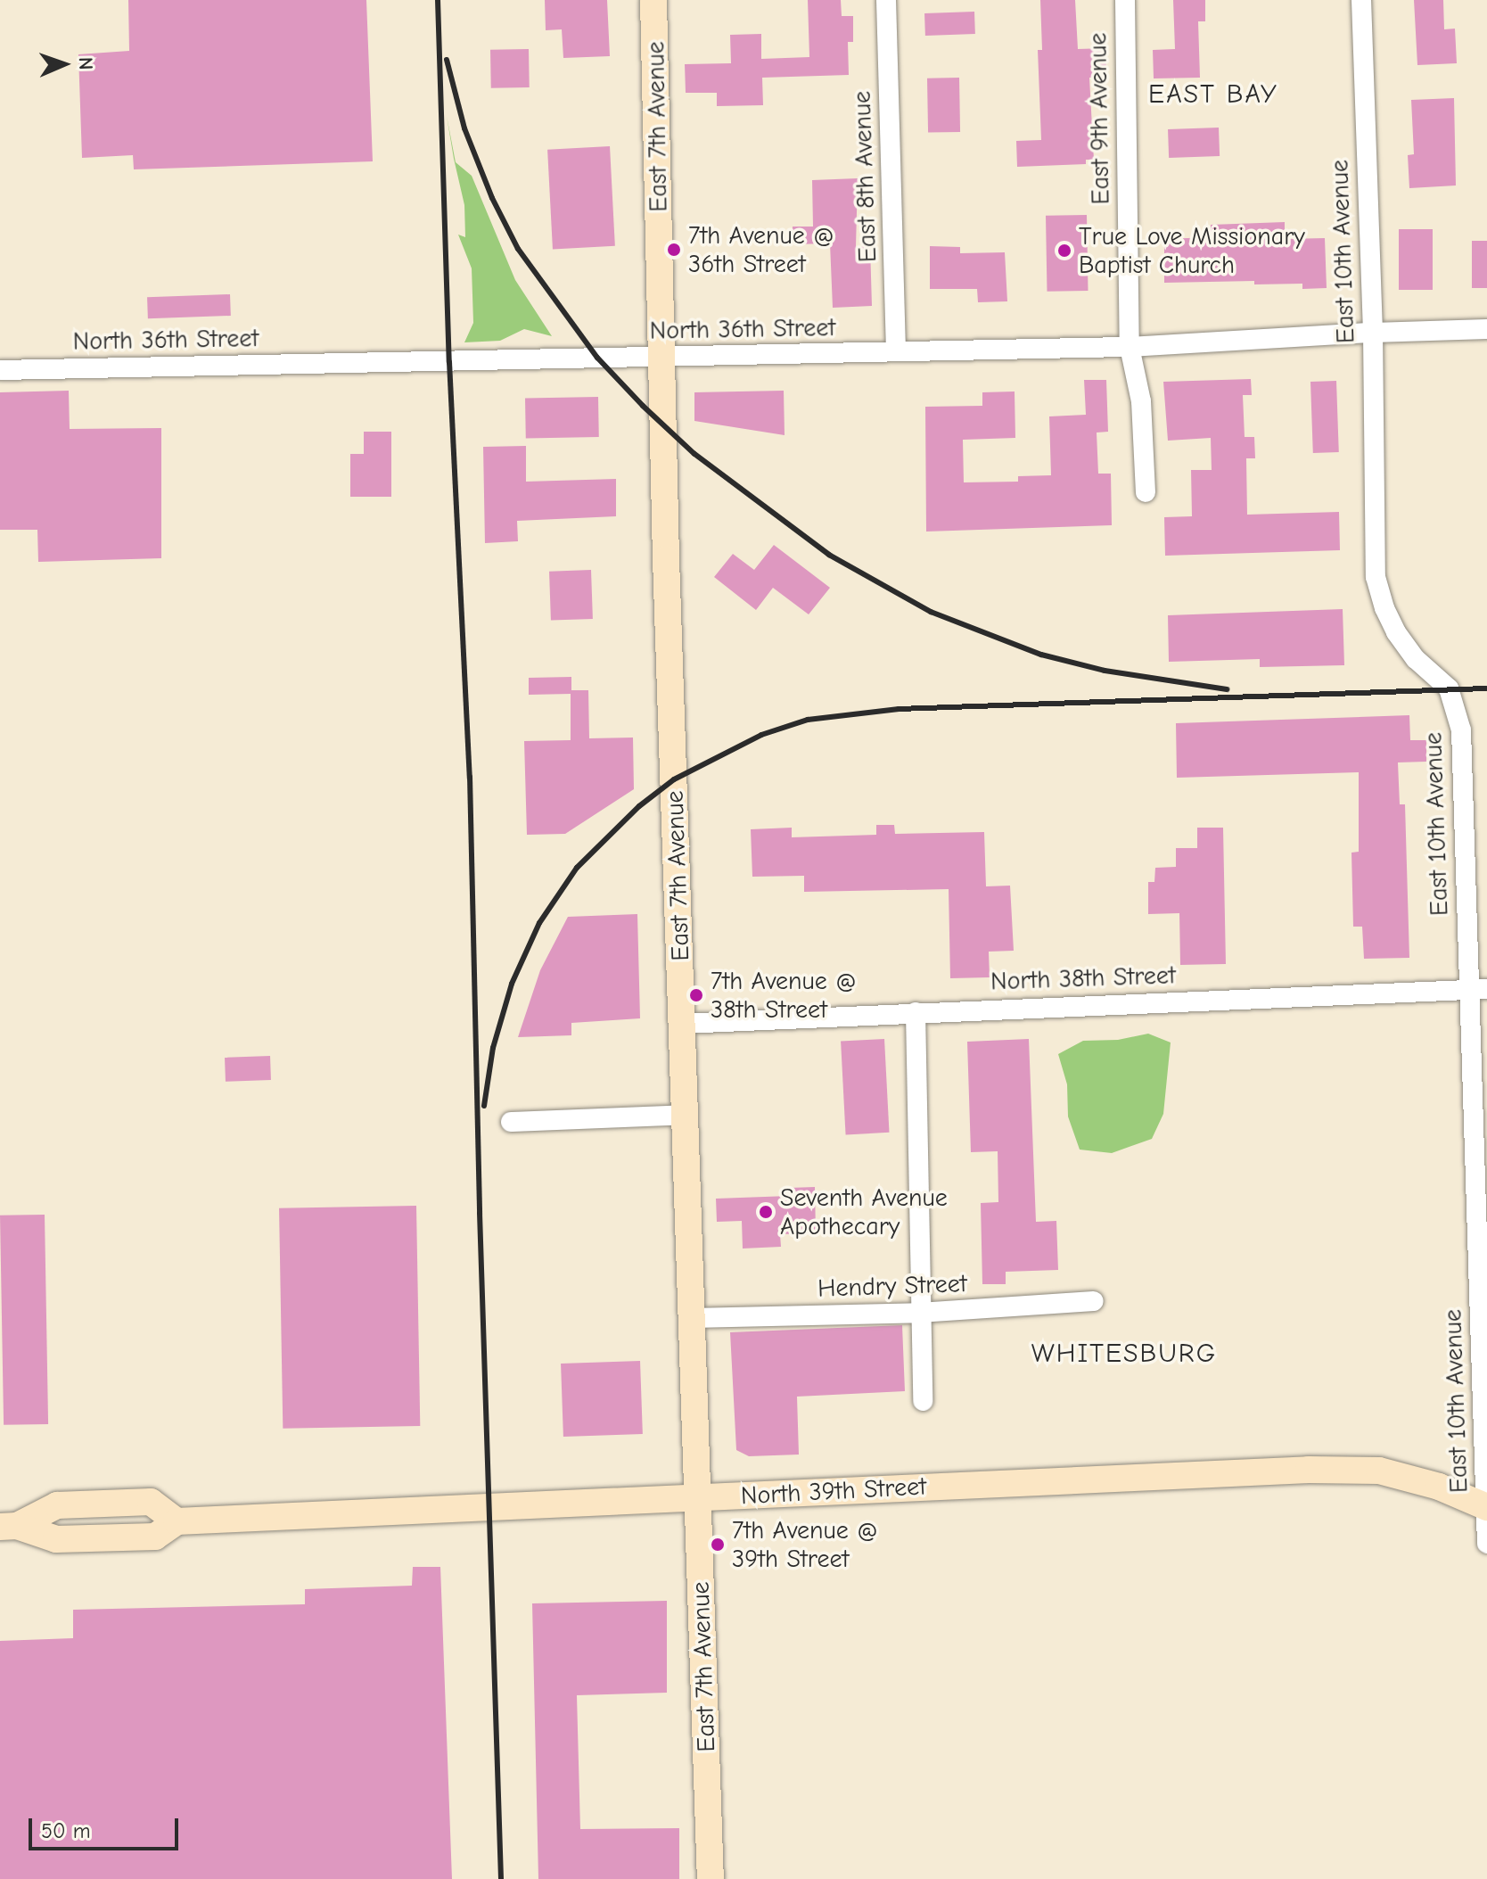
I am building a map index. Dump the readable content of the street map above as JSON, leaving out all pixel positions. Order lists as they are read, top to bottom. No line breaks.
{"streets":{"street":["East 9th Avenue","East 7th Avenue","East 8th Avenue","East 10th Avenue","North 36th Street","North 38th Street","Hendry Street","North 39th Street"]},"crossings":[["East 9th Avenue","North 36th Street"],["East 7th Avenue","North 36th Street"],["East 7th Avenue","North 38th Street"],["East 7th Avenue","Hendry Street"],["East 7th Avenue","North 39th Street"],["East 8th Avenue","North 36th Street"],["East 10th Avenue","North 36th Street"],["East 10th Avenue","North 38th Street"],["East 10th Avenue","North 39th Street"]],"districts":["EAST BAY","WHITESBURG"],"places":["7th Avenue @ 36th Street","True Love Missionary Baptist Church","7th Avenue @ 38th Street","Seventh Avenue Apothecary","7th Avenue @ 39th Street"],"scale_bar":"50 m","north":"right"}
